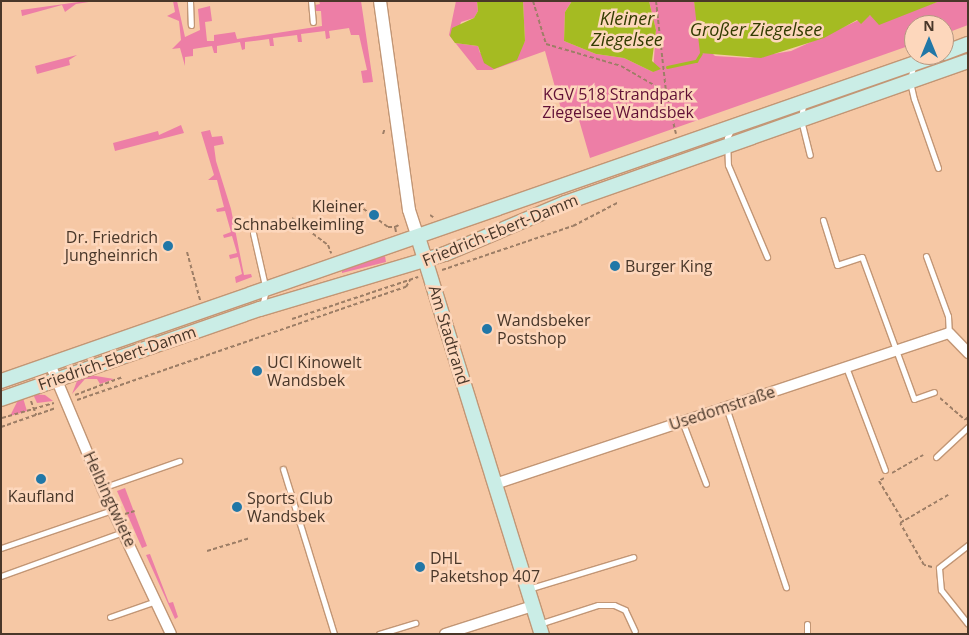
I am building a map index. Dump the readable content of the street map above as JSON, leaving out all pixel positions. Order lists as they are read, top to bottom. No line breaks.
{"streets":{"main road":["Friedrich-Ebert-Damm","Am Stadtrand"],"street":["Usedomstraße","Helbingtwiete"]},"crossings":[["Friedrich-Ebert-Damm","Am Stadtrand"],["Friedrich-Ebert-Damm","Helbingtwiete"],["Am Stadtrand","Usedomstraße"]],"water":["Kleiner Ziegelsee","Großer Ziegelsee"],"parks":["KGV 518 Strandpark Ziegelsee Wandsbek"],"places":["Kleiner Schnabelkeimling","Dr. Friedrich Jungheinrich","Burger King","Wandsbeker Postshop","UCI Kinowelt Wandsbek","Kaufland","Sports Club Wandsbek","DHL Paketshop 407"],"north":"top"}
